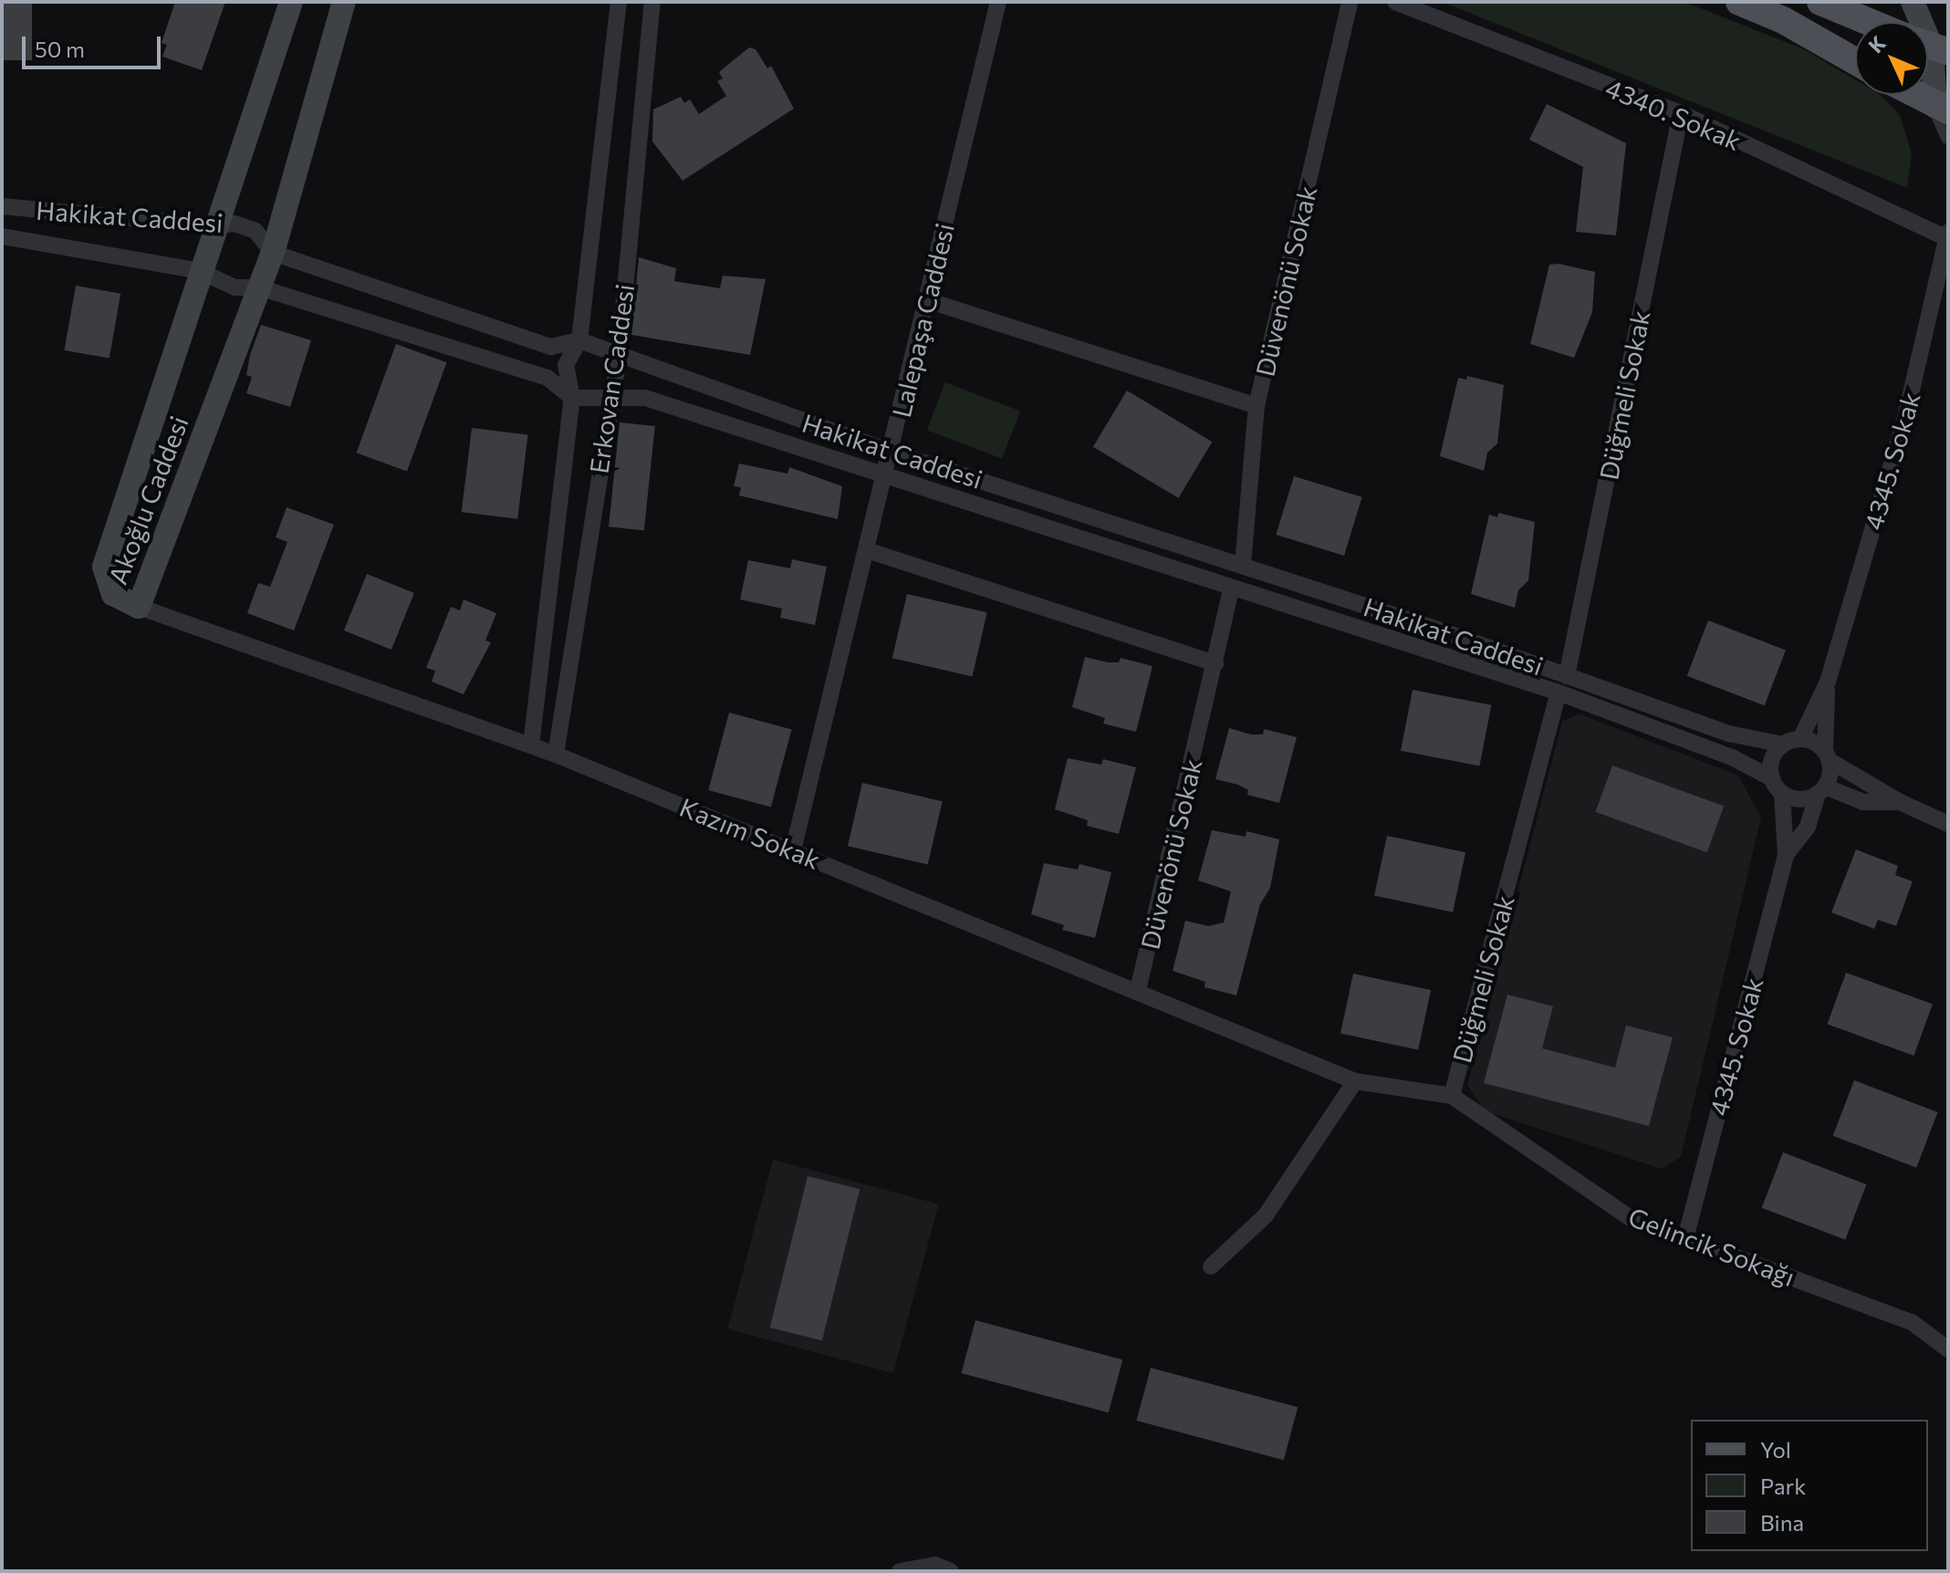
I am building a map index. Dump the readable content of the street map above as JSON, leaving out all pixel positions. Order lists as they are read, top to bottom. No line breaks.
{"streets":{"street":["4340. Sokak","Hakikat Caddesi","Düvenönü Sokak","Lalepaşa Caddesi","Erkovan Caddesi","Düğmeli Sokak","4345. Sokak","Akoğlu Caddesi","Kazım Sokak","Gelincik Sokağı"]},"crossings":[["4340. Sokak","Düğmeli Sokak"],["4340. Sokak","4345. Sokak"],["Hakikat Caddesi","Düvenönü Sokak"],["Hakikat Caddesi","Lalepaşa Caddesi"],["Hakikat Caddesi","Erkovan Caddesi"],["Hakikat Caddesi","Düğmeli Sokak"],["Hakikat Caddesi","4345. Sokak"],["Hakikat Caddesi","Akoğlu Caddesi"],["Düvenönü Sokak","Kazım Sokak"],["Lalepaşa Caddesi","Kazım Sokak"],["Erkovan Caddesi","Kazım Sokak"],["Düğmeli Sokak","Kazım Sokak"],["Düğmeli Sokak","Gelincik Sokağı"],["4345. Sokak","Gelincik Sokağı"],["Akoğlu Caddesi","Kazım Sokak"],["Kazım Sokak","Gelincik Sokağı"]],"legend":["Yol","Park","Bina"],"scale_bar":"50 m","north":"top left"}
